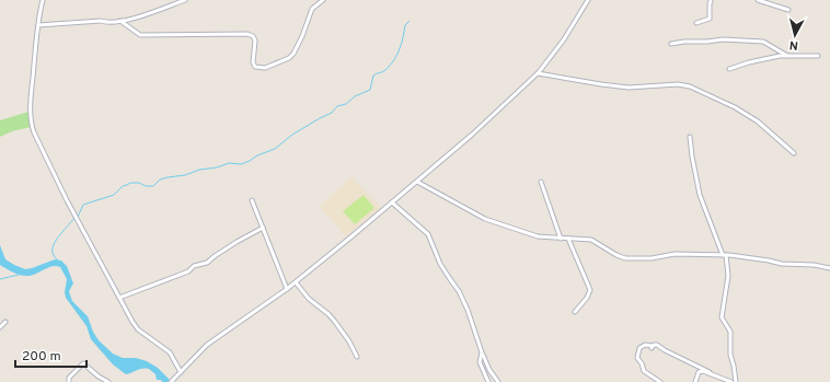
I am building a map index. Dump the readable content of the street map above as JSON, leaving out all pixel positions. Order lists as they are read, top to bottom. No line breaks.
{"scale_bar":"200 m","north":"bottom"}
